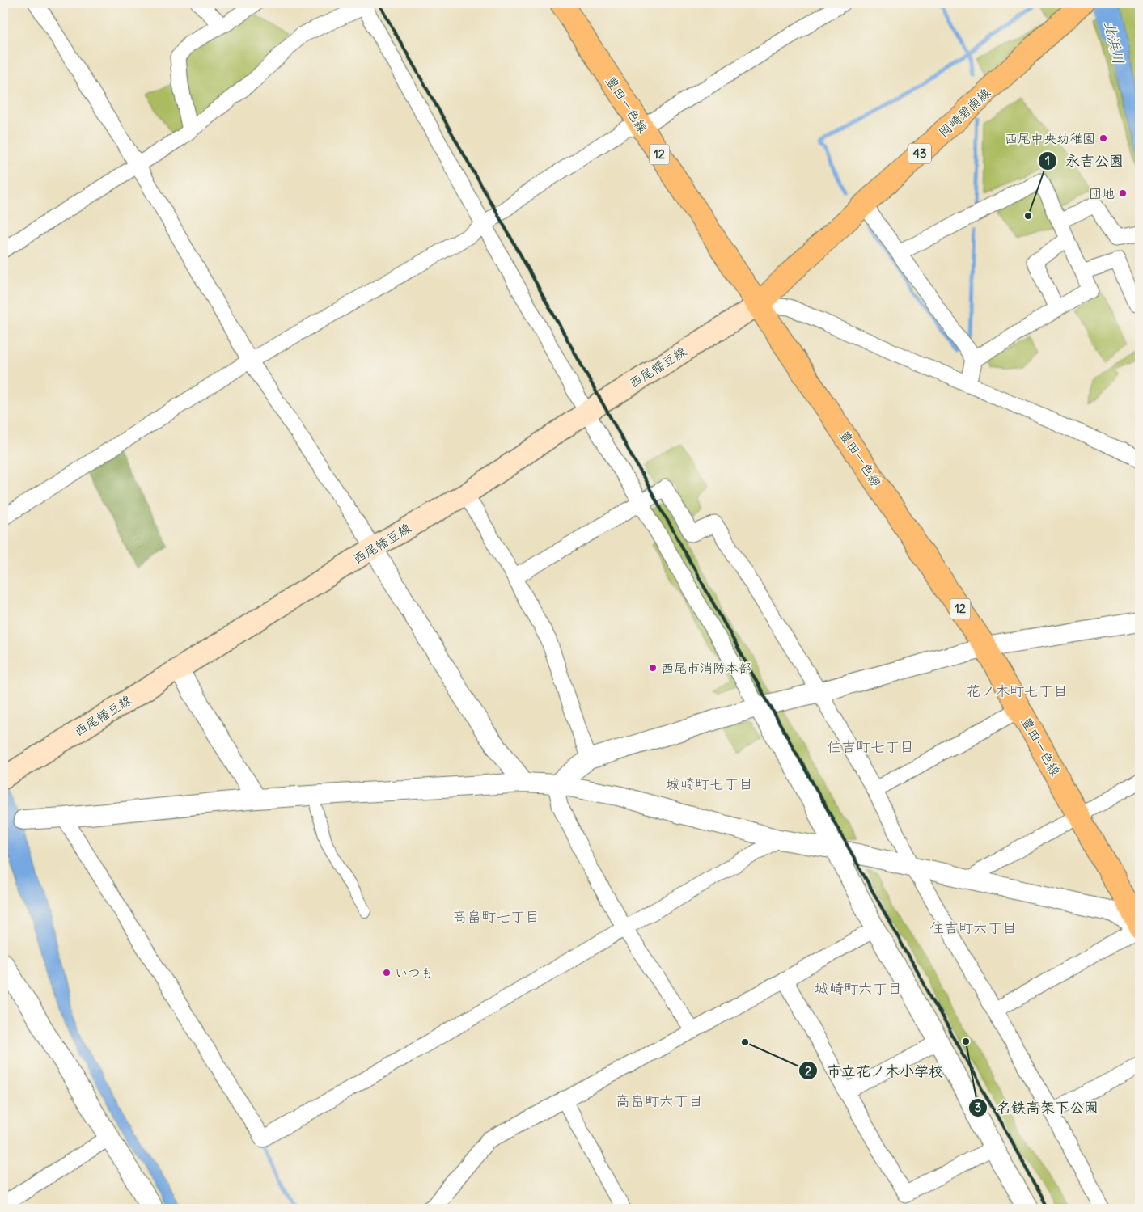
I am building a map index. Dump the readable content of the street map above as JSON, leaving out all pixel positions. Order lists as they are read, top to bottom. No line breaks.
{"streets":{"main road":["豊田一色線","岡崎碧南線","43","12","西尾幡豆線"]},"crossings":[["豊田一色線","岡崎碧南線"],["豊田一色線","西尾幡豆線"],["岡崎碧南線","西尾幡豆線"]],"districts":["花ノ木町七丁目","住吉町七丁目","城崎町七丁目","高畠町七丁目","住吉町六丁目","城崎町六丁目","高畠町六丁目"],"water":["北浜川"],"places":["西尾中央幼稚園","団地","永吉公園","西尾市消防本部","いつも","名鉄高架下公園","市立花ノ木小学校"]}
